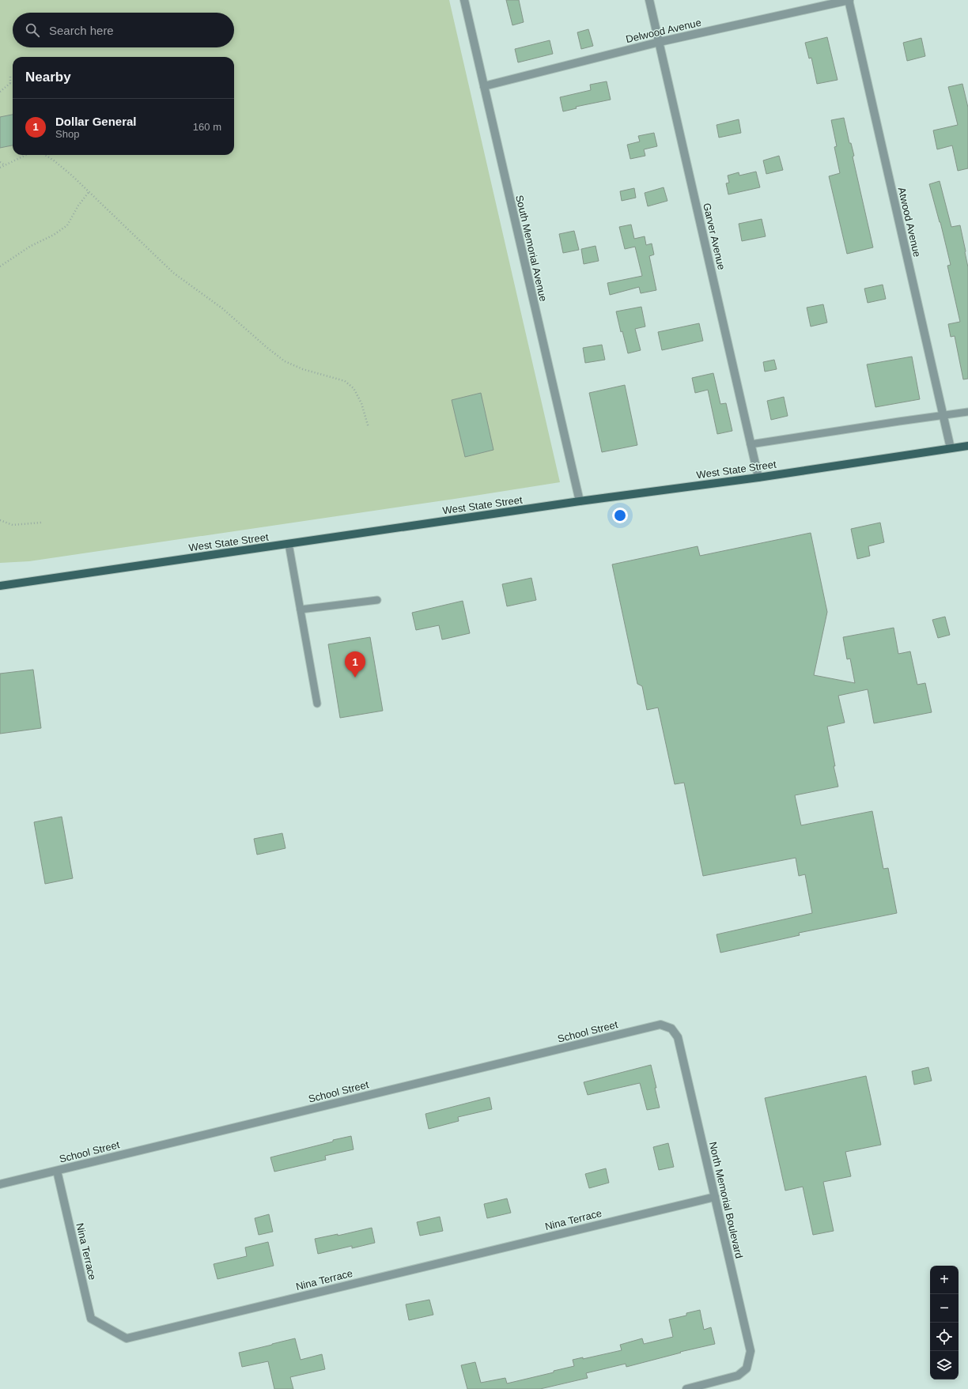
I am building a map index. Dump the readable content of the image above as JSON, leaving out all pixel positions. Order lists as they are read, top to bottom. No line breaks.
{"streets":{"main road":["West State Street"],"street":["Delwood Avenue","Atwood Avenue","Garver Avenue","South Memorial Avenue","School Street","North Memorial Boulevard","Nina Terrace"]},"crossings":[["Delwood Avenue","Atwood Avenue"],["Delwood Avenue","Garver Avenue"],["Delwood Avenue","South Memorial Avenue"],["Atwood Avenue","West State Street"],["Garver Avenue","West State Street"],["South Memorial Avenue","West State Street"],["School Street","North Memorial Boulevard"],["School Street","Nina Terrace"],["North Memorial Boulevard","Nina Terrace"]],"page":{"search":"Search here","heading":"Nearby","list":[{"mark":"1","name":"Dollar General","note":"Shop","value":"160 m"}],"pins":"1","map_buttons":["+","−"]}}
